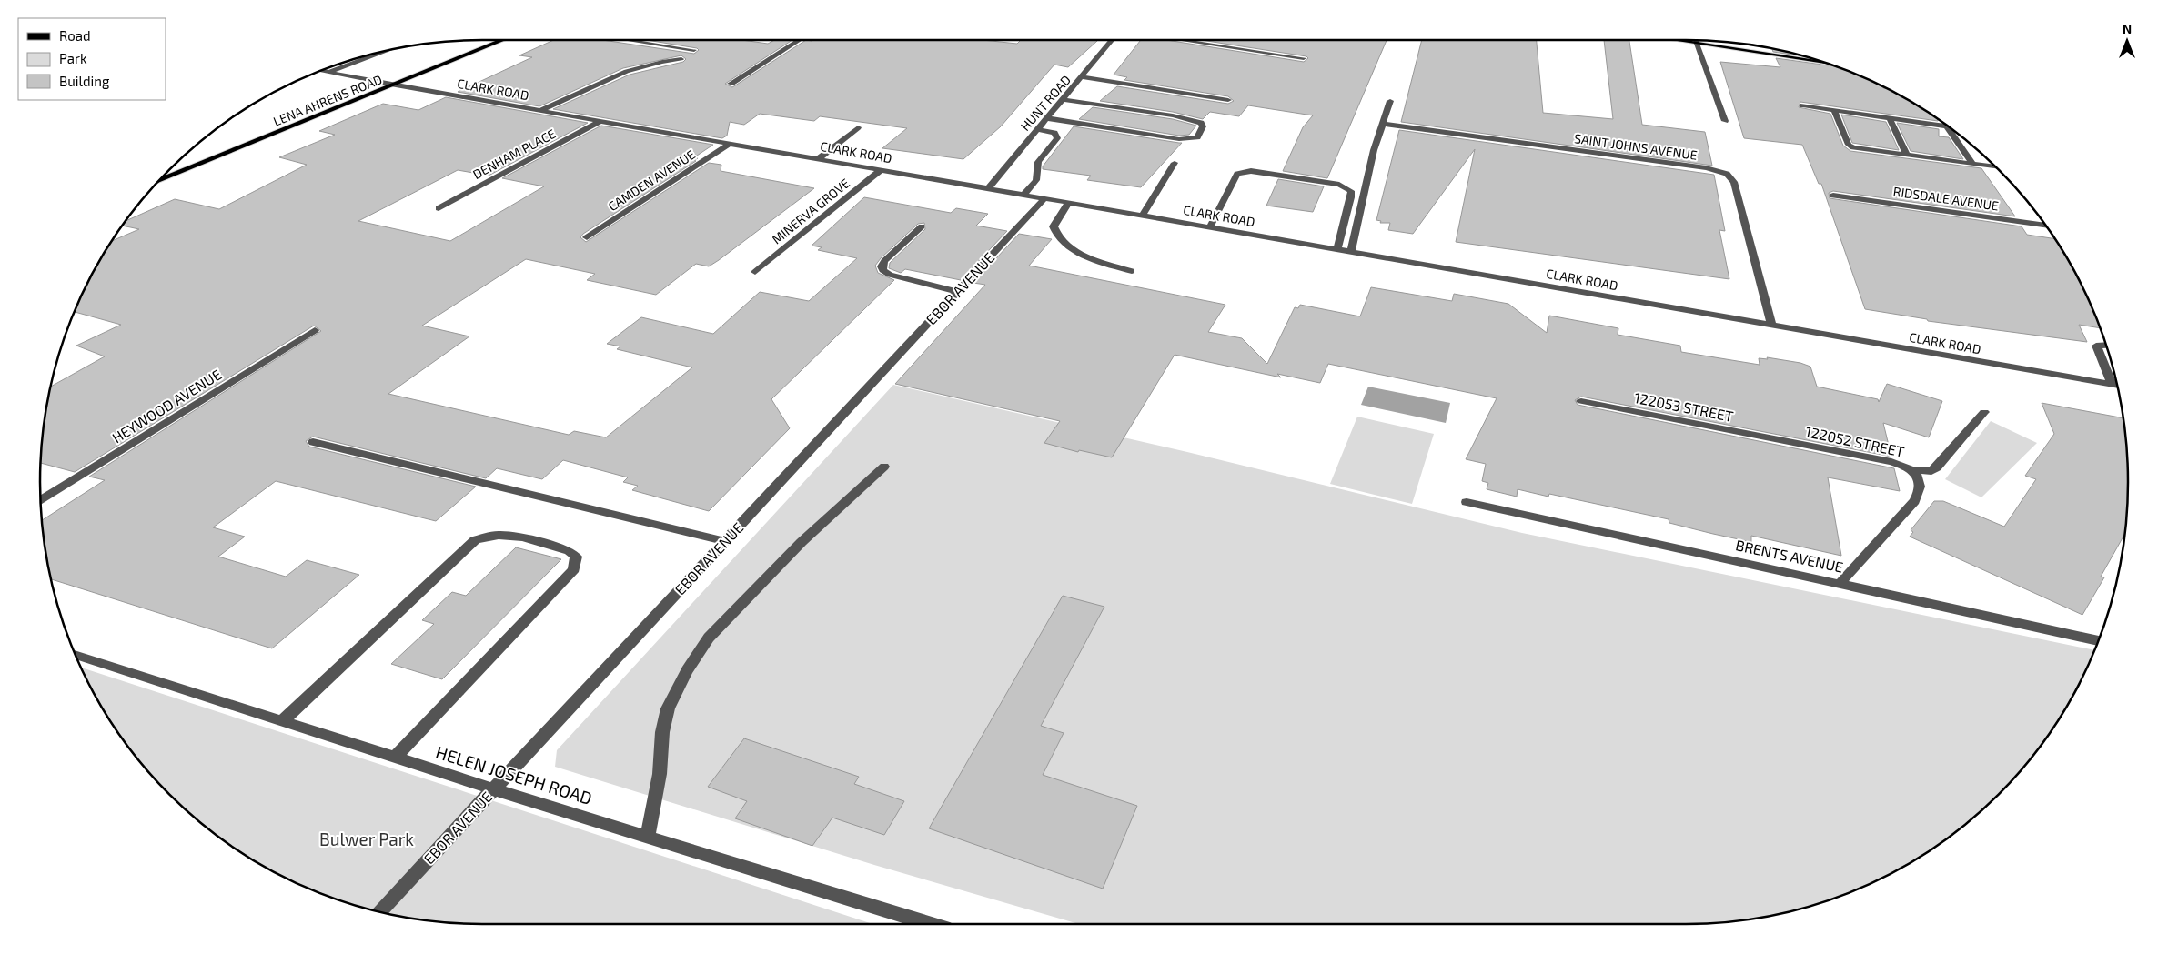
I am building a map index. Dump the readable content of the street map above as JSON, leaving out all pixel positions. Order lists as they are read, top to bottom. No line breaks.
{"streets":{"main road":["LENA AHRENS ROAD"],"street":["CLARK ROAD","HUNT ROAD","SAINT JOHNS AVENUE","DENHAM PLACE","CAMDEN AVENUE","RIDSDALE AVENUE","MINERVA GROVE","EBOR AVENUE","HEYWOOD AVENUE","122053 STREET","122052 STREET","BRENTS AVENUE","HELEN JOSEPH ROAD"]},"crossings":[["CLARK ROAD","LENA AHRENS ROAD"],["CLARK ROAD","HUNT ROAD"],["CLARK ROAD","SAINT JOHNS AVENUE"],["CLARK ROAD","DENHAM PLACE"],["CLARK ROAD","CAMDEN AVENUE"],["CLARK ROAD","MINERVA GROVE"],["CLARK ROAD","EBOR AVENUE"],["EBOR AVENUE","HELEN JOSEPH ROAD"],["122053 STREET","122052 STREET"],["122052 STREET","BRENTS AVENUE"]],"parks":["Bulwer Park"],"legend":["Road","Park","Building"],"north":"top"}
